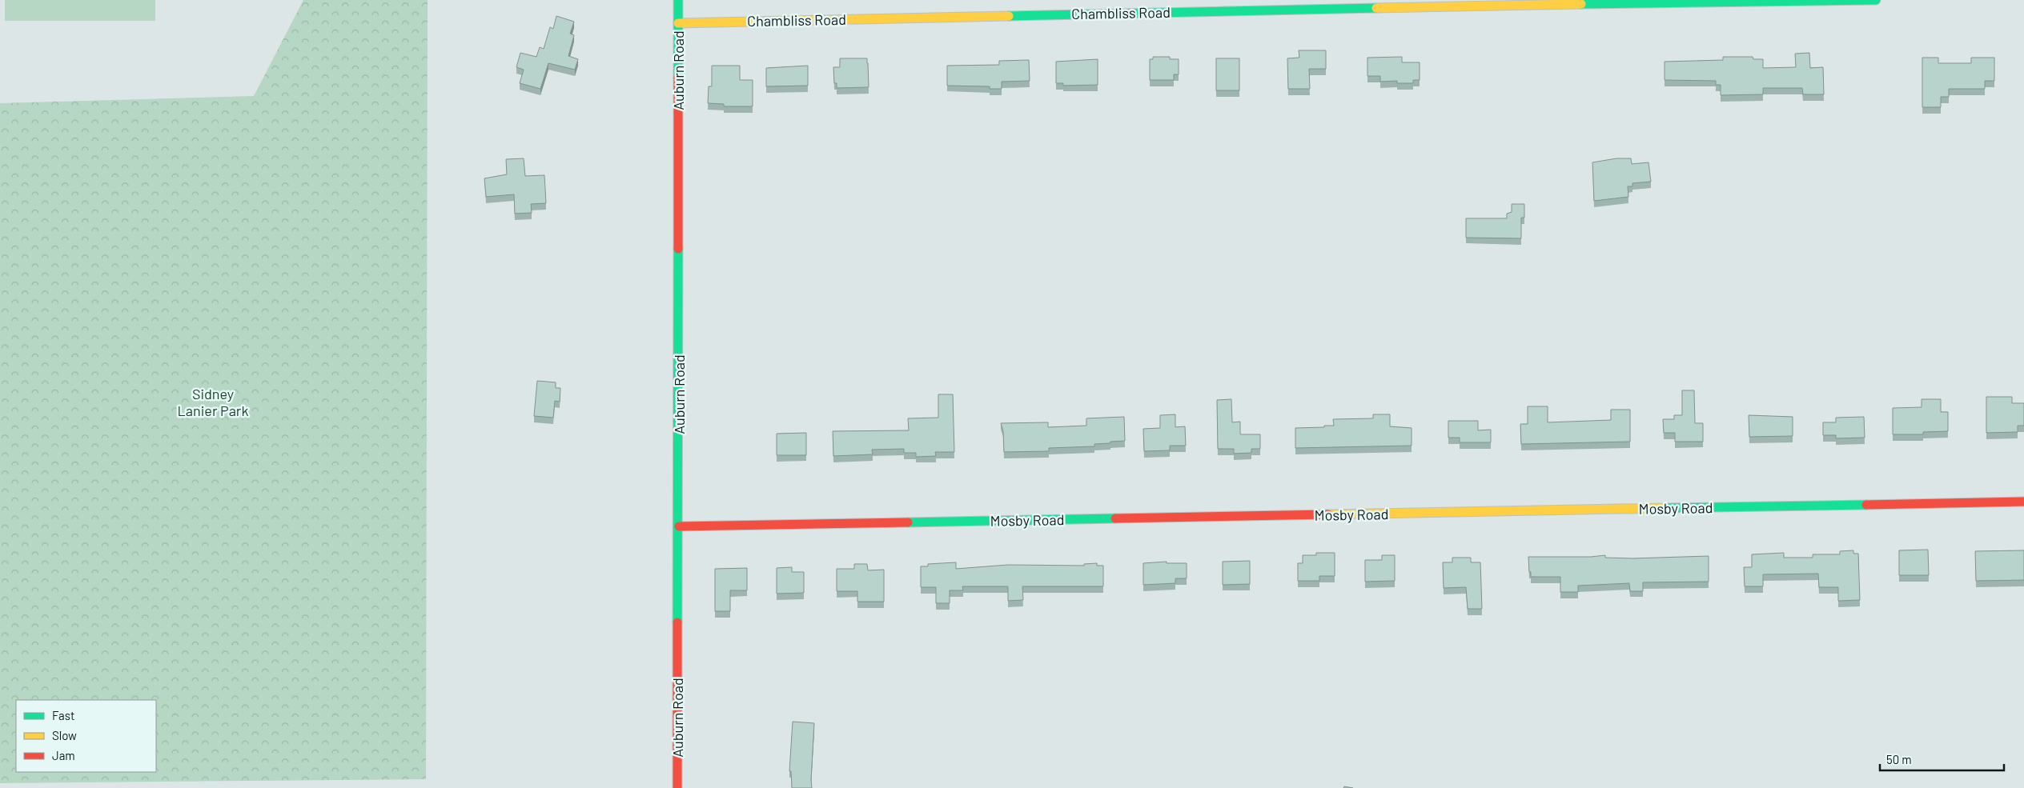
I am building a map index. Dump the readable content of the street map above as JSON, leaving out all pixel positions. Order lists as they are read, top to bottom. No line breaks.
{"streets":{"street":["Chambliss Road","Auburn Road","Mosby Road"]},"crossings":[["Chambliss Road","Auburn Road"],["Auburn Road","Mosby Road"]],"parks":["Sidney Lanier Park"],"legend":["Fast","Slow","Jam"],"scale_bar":"50 m"}
